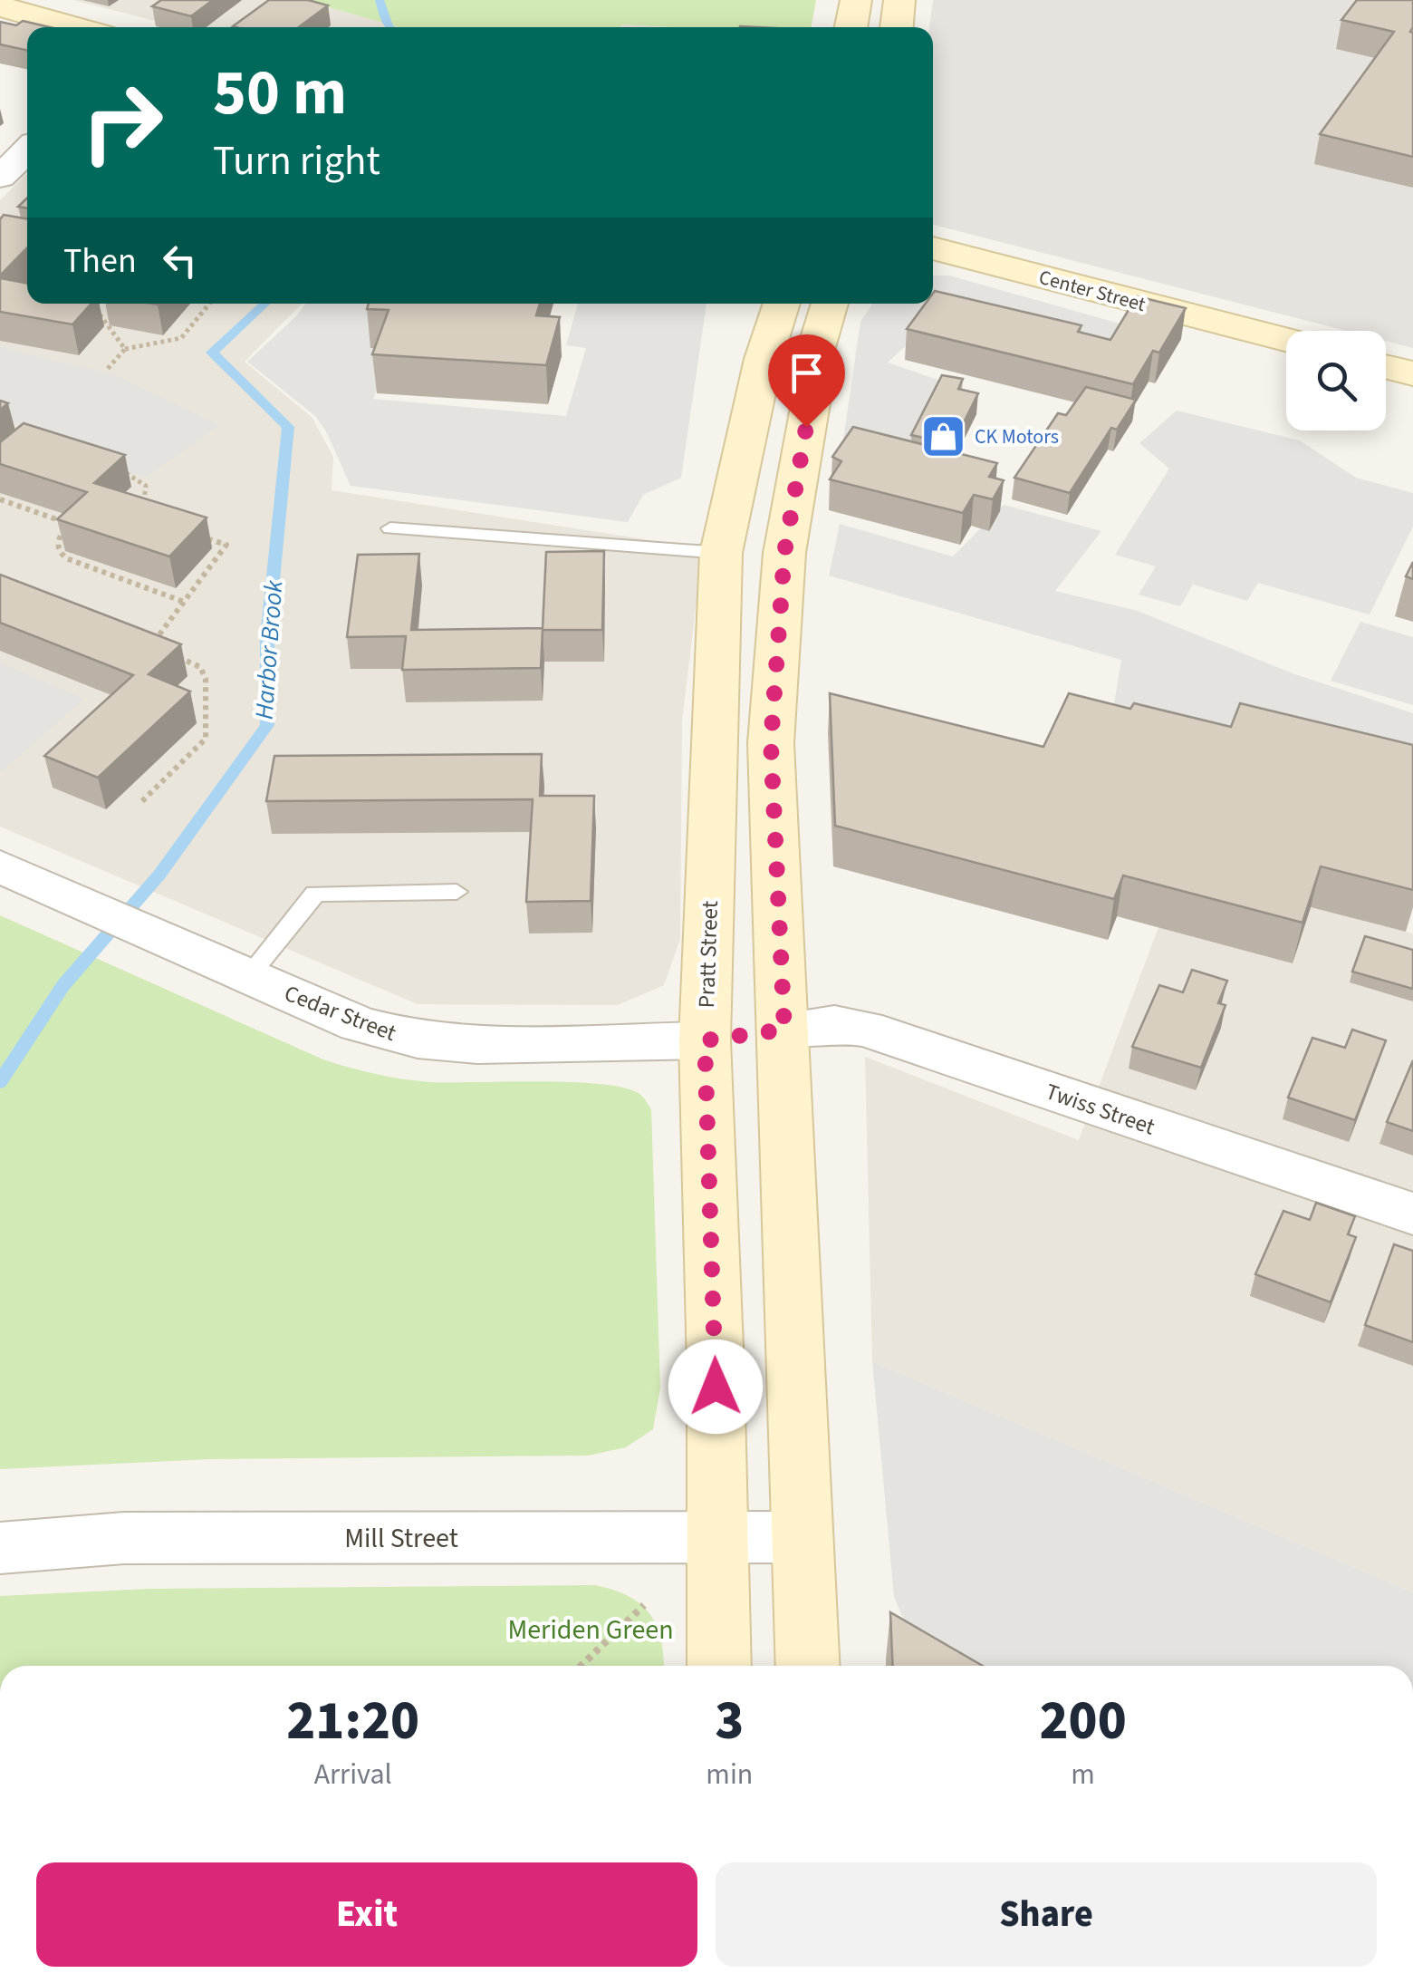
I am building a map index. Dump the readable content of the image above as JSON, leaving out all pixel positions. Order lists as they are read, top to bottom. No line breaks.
{"streets":{"street":["Center Street","Pratt Street","Cedar Street","Twiss Street","Mill Street"]},"crossings":[["Pratt Street","Cedar Street"],["Pratt Street","Mill Street"]],"water":["Harbor Brook"],"parks":["Meriden Green"],"places":{"shop":["CK Motors"]},"page":{"turn":["50 m","Turn right"],"then":"Then","eta":["21:20","Arrival","3","min","200","m"],"buttons":["Exit","Share"]}}
